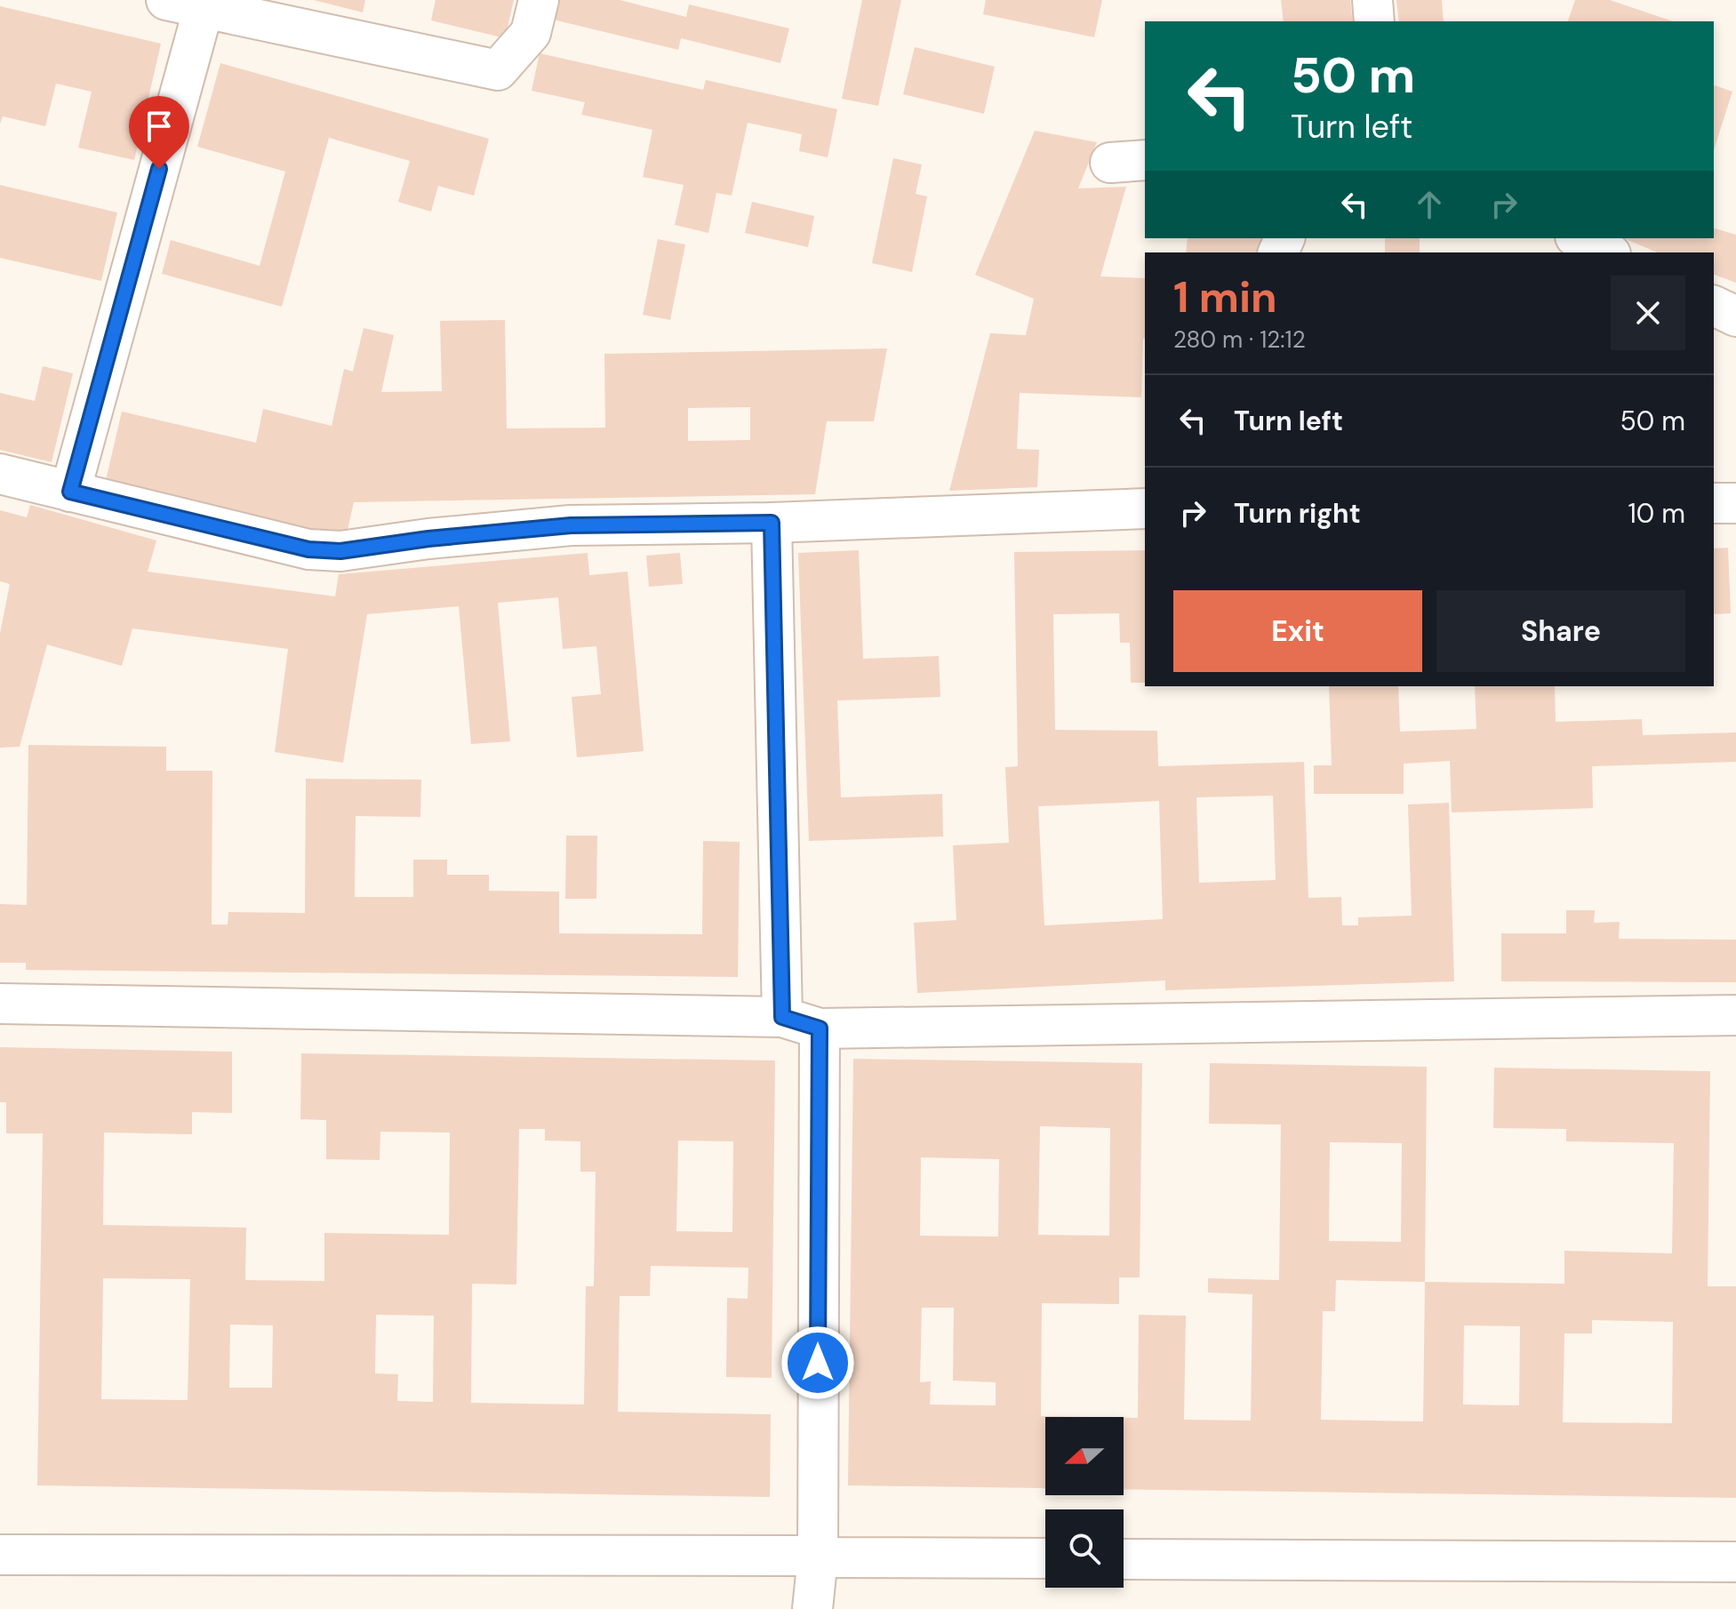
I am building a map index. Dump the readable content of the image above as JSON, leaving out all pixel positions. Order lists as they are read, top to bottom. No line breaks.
{"north":"left","page":{"turn":["50 m","Turn left"],"heading":["1 min","280 m · 12:12"],"list":[{"name":"Turn left","value":"50 m"},{"name":"Turn right","value":"10 m"}],"buttons":["Exit","Share"]}}
